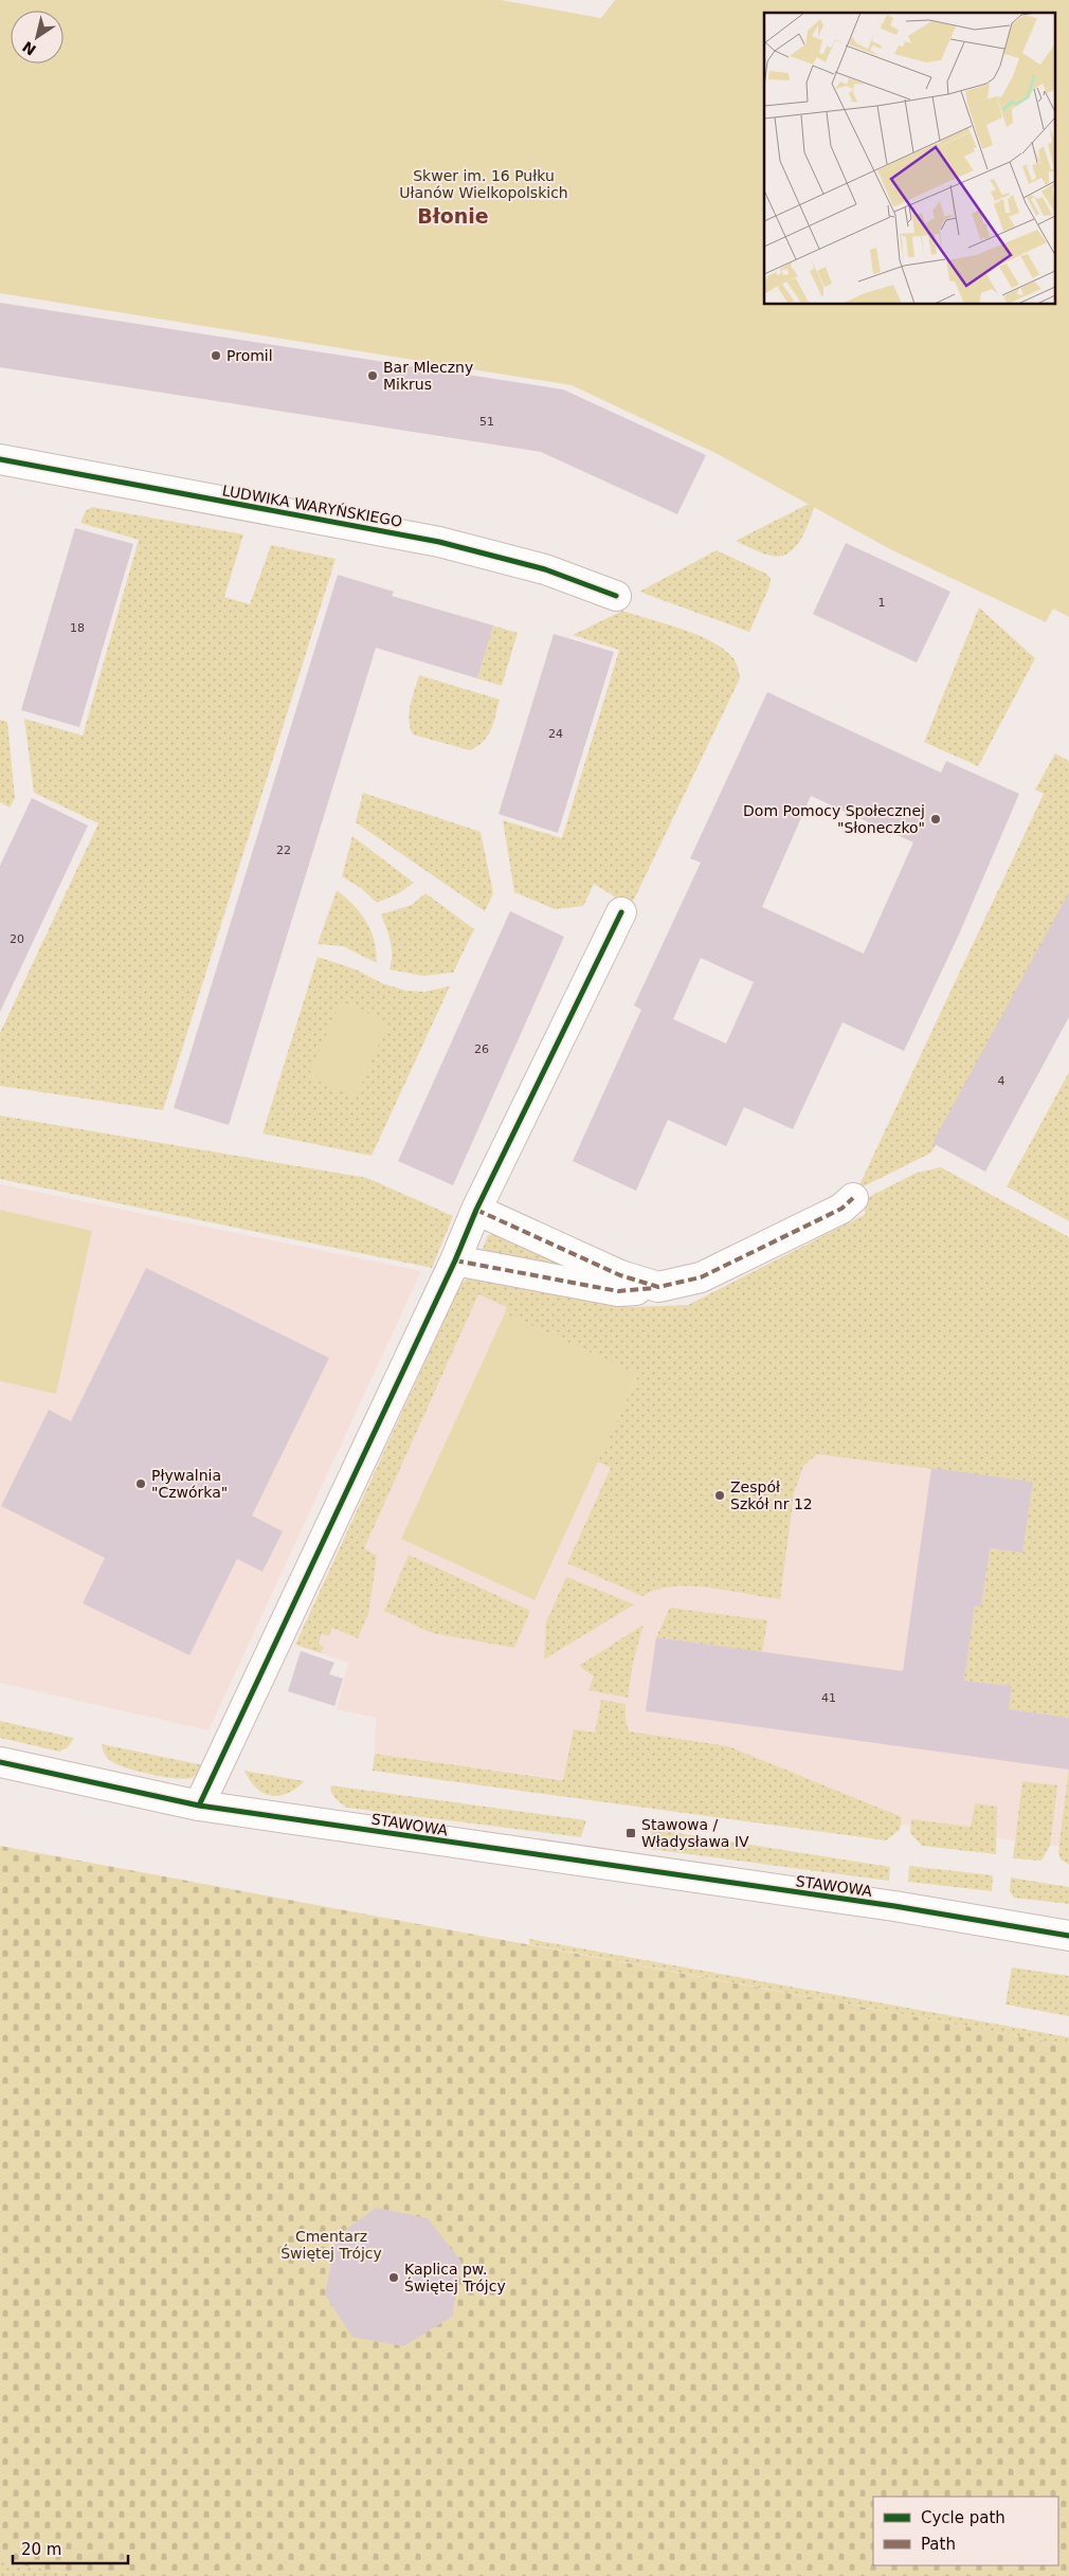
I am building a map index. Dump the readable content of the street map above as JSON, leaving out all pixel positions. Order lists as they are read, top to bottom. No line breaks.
{"streets":{"street":["LUDWIKA WARYŃSKIEGO","STAWOWA"]},"districts":["Błonie"],"parks":["Skwer im. 16 Pułku Ułanów Wielkopolskich","Cmentarz Świętej Trójcy"],"places":{"other":["Promil","Bar Mleczny Mikrus","Dom Pomocy Społecznej \"Słoneczko\"","Pływalnia \"Czwórka\"","Zespół Szkół nr 12","Kaplica pw. Świętej Trójcy"],"transit":["Stawowa / Władysława IV"]},"house_numbers":["51","1","18","24","22","20","26","4","41"],"legend":["Cycle path","Path"],"scale_bar":"20 m","north":"bottom left"}
